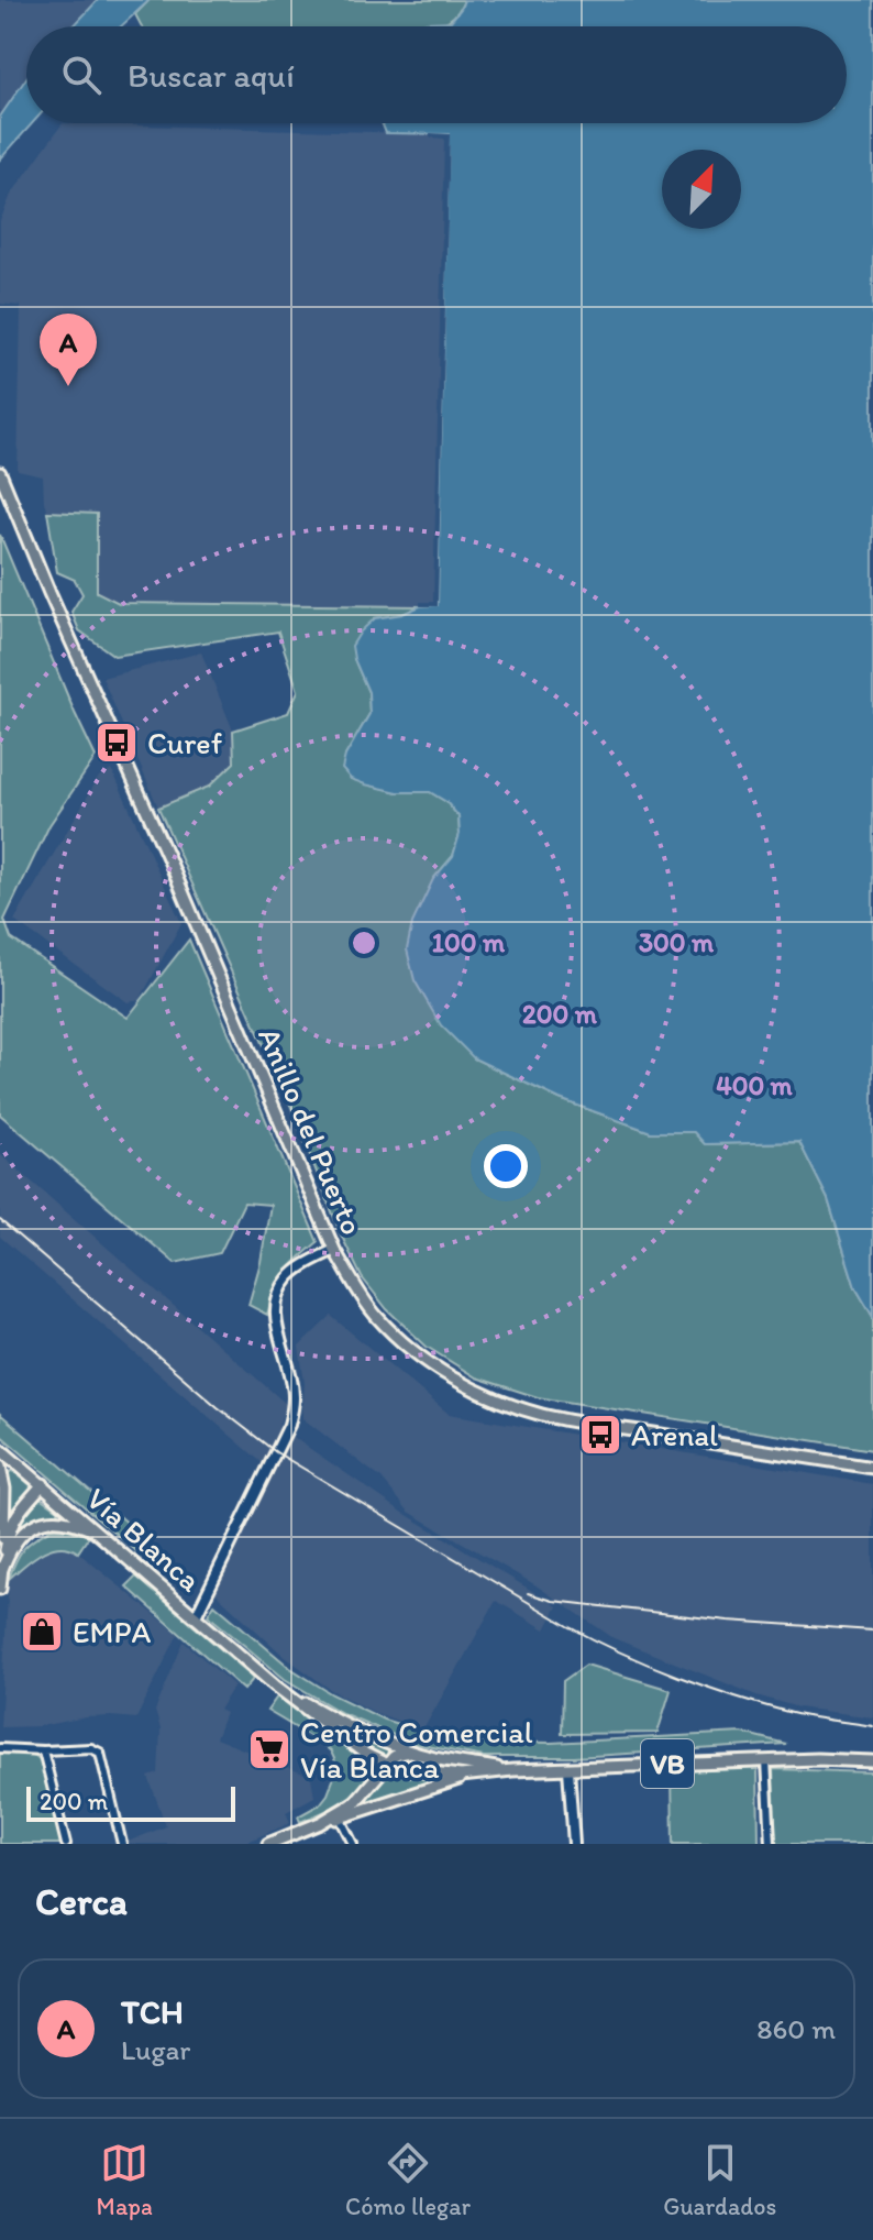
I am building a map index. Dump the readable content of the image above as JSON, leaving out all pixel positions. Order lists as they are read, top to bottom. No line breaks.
{"streets":{"main road":["Anillo del Puerto","Vía Blanca","VB"]},"places":{"bus stop":["Curef","Arenal"],"shop":["EMPA"],"supermarket":["Centro Comercial Vía Blanca"]},"scale_bar":"200 m","north":"top right","page":{"search":"Buscar aquí","pins":"A","scale":"200 m","heading":"Cerca","list":[{"mark":"A","name":"TCH","note":"Lugar","value":"860 m"}],"nav":["Mapa","Cómo llegar","Guardados"]},"rings":["100 m","300 m","200 m","400 m"]}
